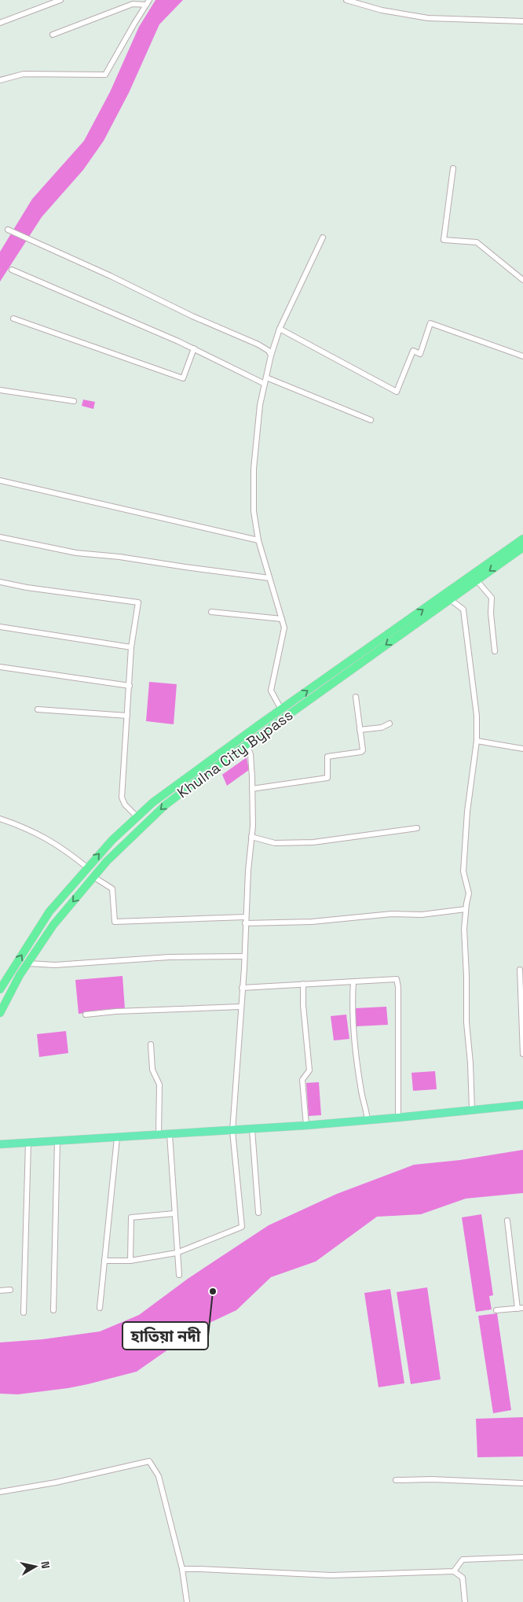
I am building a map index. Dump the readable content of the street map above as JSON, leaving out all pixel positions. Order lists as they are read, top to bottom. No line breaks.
{"streets":{"highway":["Khulna City Bypass"]},"places":["হাতিয়া নদী"],"north":"right"}
